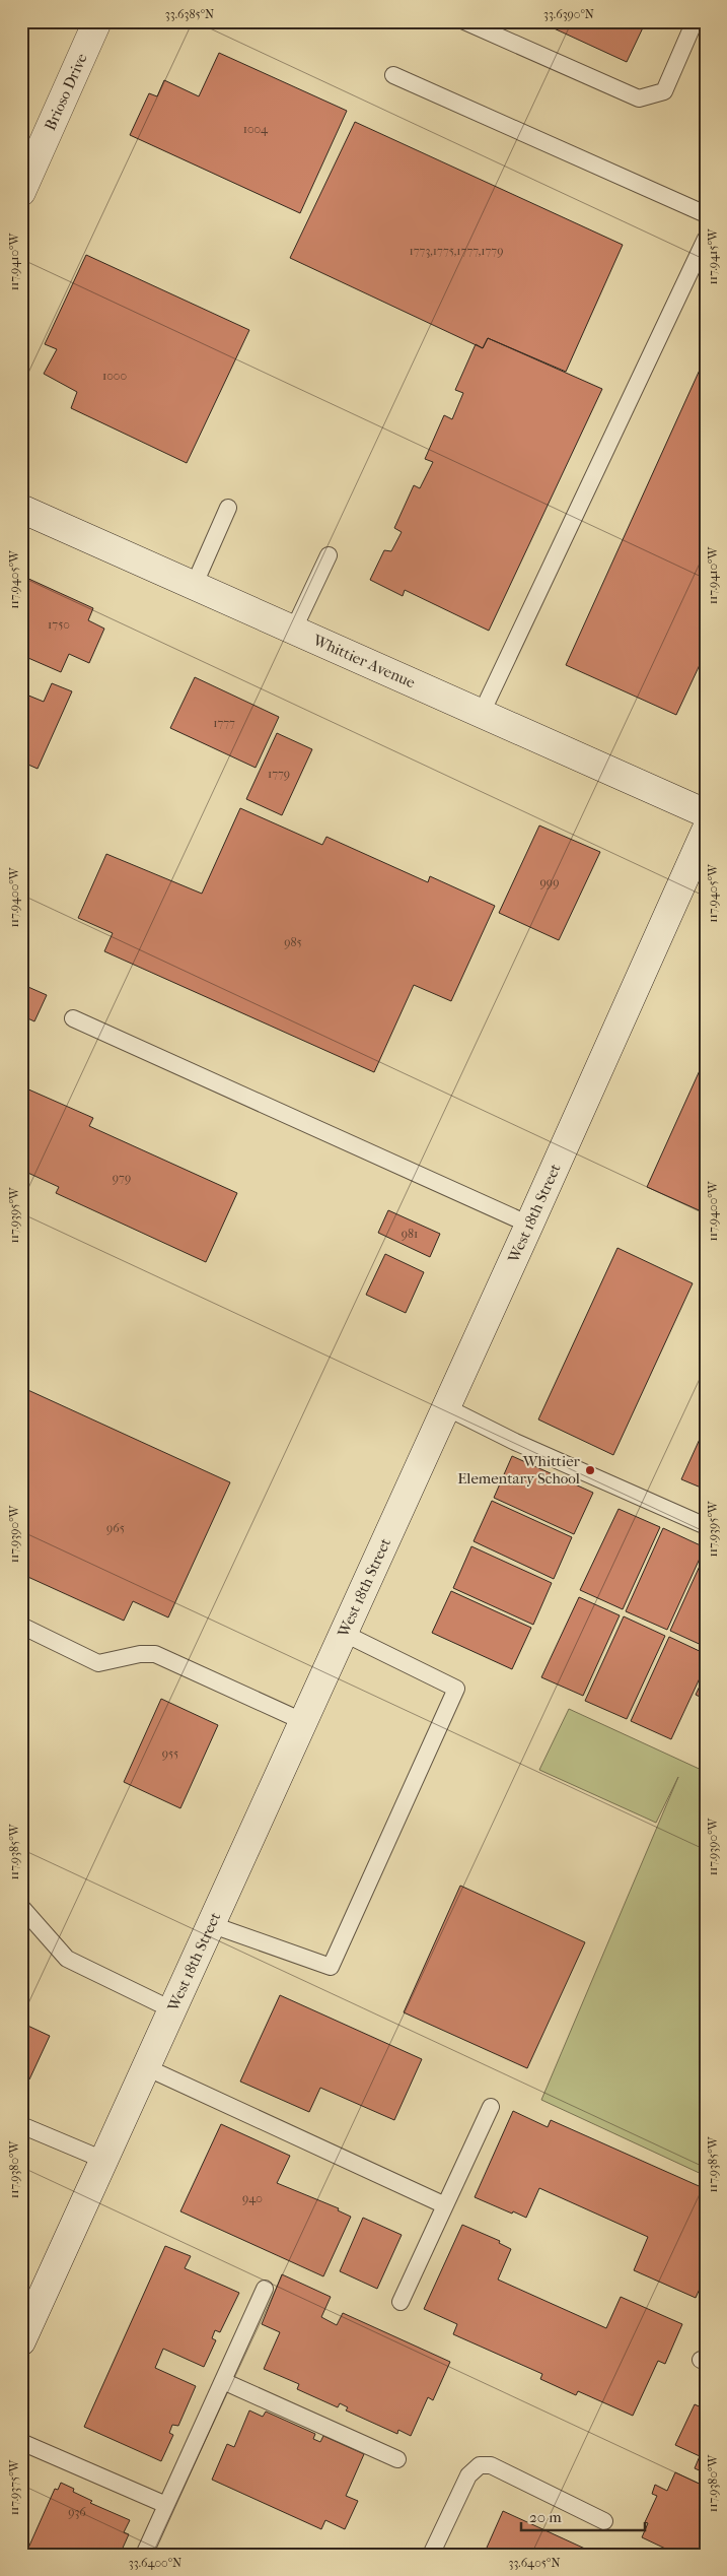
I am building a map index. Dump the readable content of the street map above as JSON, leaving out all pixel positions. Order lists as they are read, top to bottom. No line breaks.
{"streets":{"street":["Brioso Drive","Whittier Avenue","West 18th Street"]},"places":["Whittier Elementary School"],"house_numbers":["1004","1773,1775,1777,1779","1000","1750","1777","1779","999","985","979","981","965","955","940","936"],"scale_bar":"20 m","coordinates":["33.6385°N","33.6390°N","117.9415°W","117.9410°W","117.9405°W","117.9400°W","117.9395°W","117.9390°W","117.9385°W","117.9380°W","117.9375°W","33.6400°N","33.6405°N"]}
